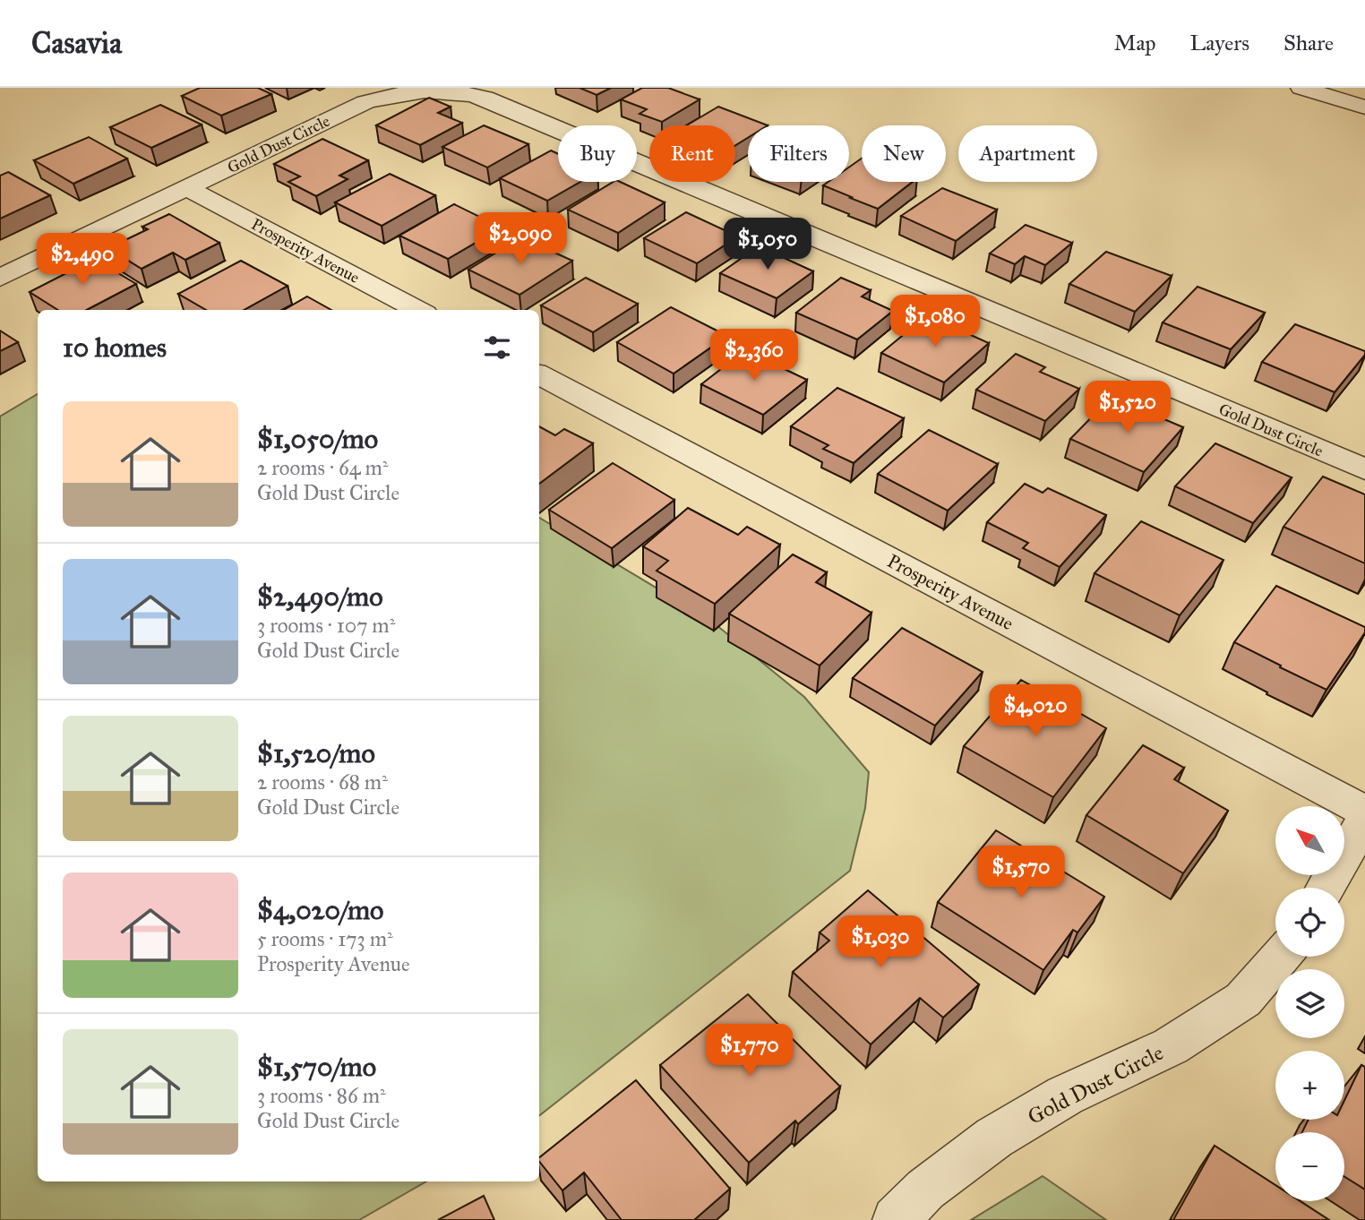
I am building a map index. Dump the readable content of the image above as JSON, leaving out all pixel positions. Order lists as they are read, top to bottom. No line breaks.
{"streets":{"street":["Gold Dust Circle","Prosperity Avenue"]},"crossings":[["Gold Dust Circle","Prosperity Avenue"]],"north":"top left","page":{"header":"Casavia","nav":["Map","Layers","Share"],"chip":["Buy","Rent","Filters","New","Apartment"],"price":["$2,090","$1,050","$2,490","$1,080","$2,360","$1,520","$4,020","$1,570","$1,030","$1,770"],"heading":"10 homes","list":[{"name":"$1,050/mo","note":"2 rooms · 64 m² · Gold Dust Circle"},{"name":"$2,490/mo","note":"3 rooms · 107 m² · Gold Dust Circle"},{"name":"$1,520/mo","note":"2 rooms · 68 m² · Gold Dust Circle"},{"name":"$4,020/mo","note":"5 rooms · 173 m² · Prosperity Avenue"},{"name":"$1,570/mo","note":"3 rooms · 86 m² · Gold Dust Circle"}],"map_buttons":["+","−"]}}
